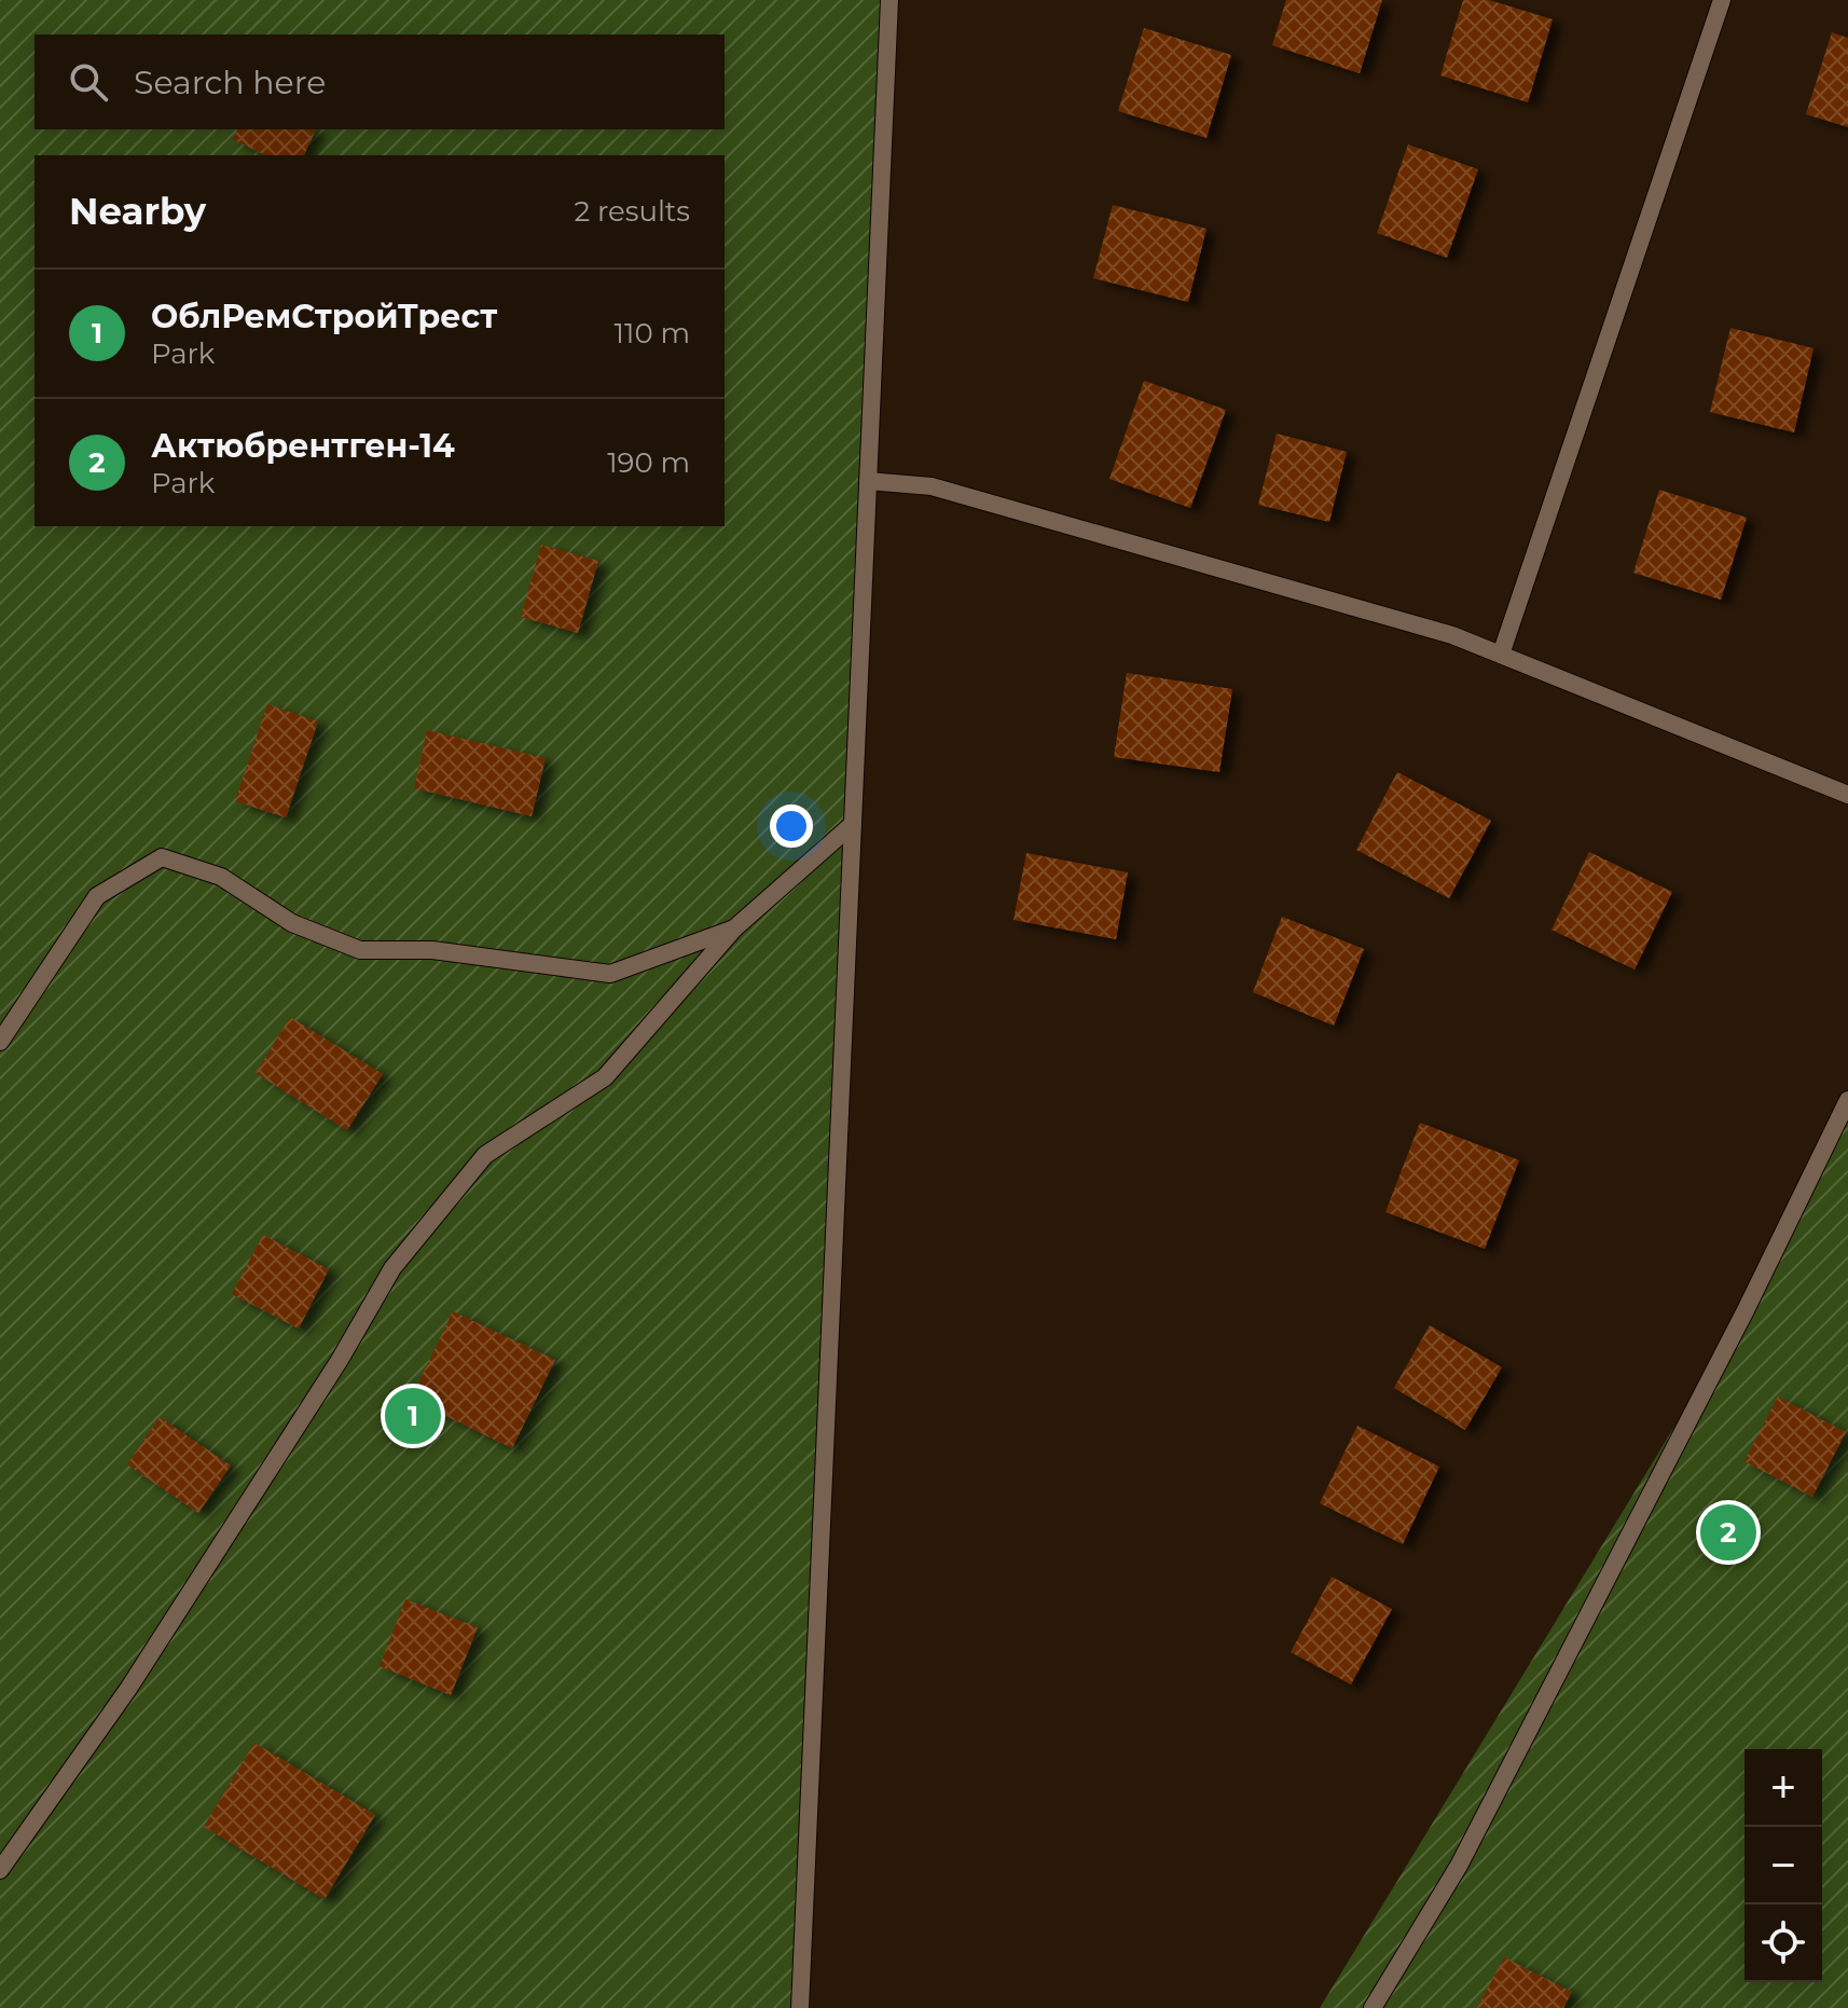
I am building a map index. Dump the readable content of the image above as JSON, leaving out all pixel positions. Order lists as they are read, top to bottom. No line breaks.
{"page":{"search":"Search here","heading":["Nearby","2 results"],"list":[{"mark":"1","name":"ОблРемСтройТрест","note":"Park","value":"110 m"},{"mark":"2","name":"Актюбрентген-14","note":"Park","value":"190 m"}],"pins":["1","2"],"map_buttons":["+","−"]}}
